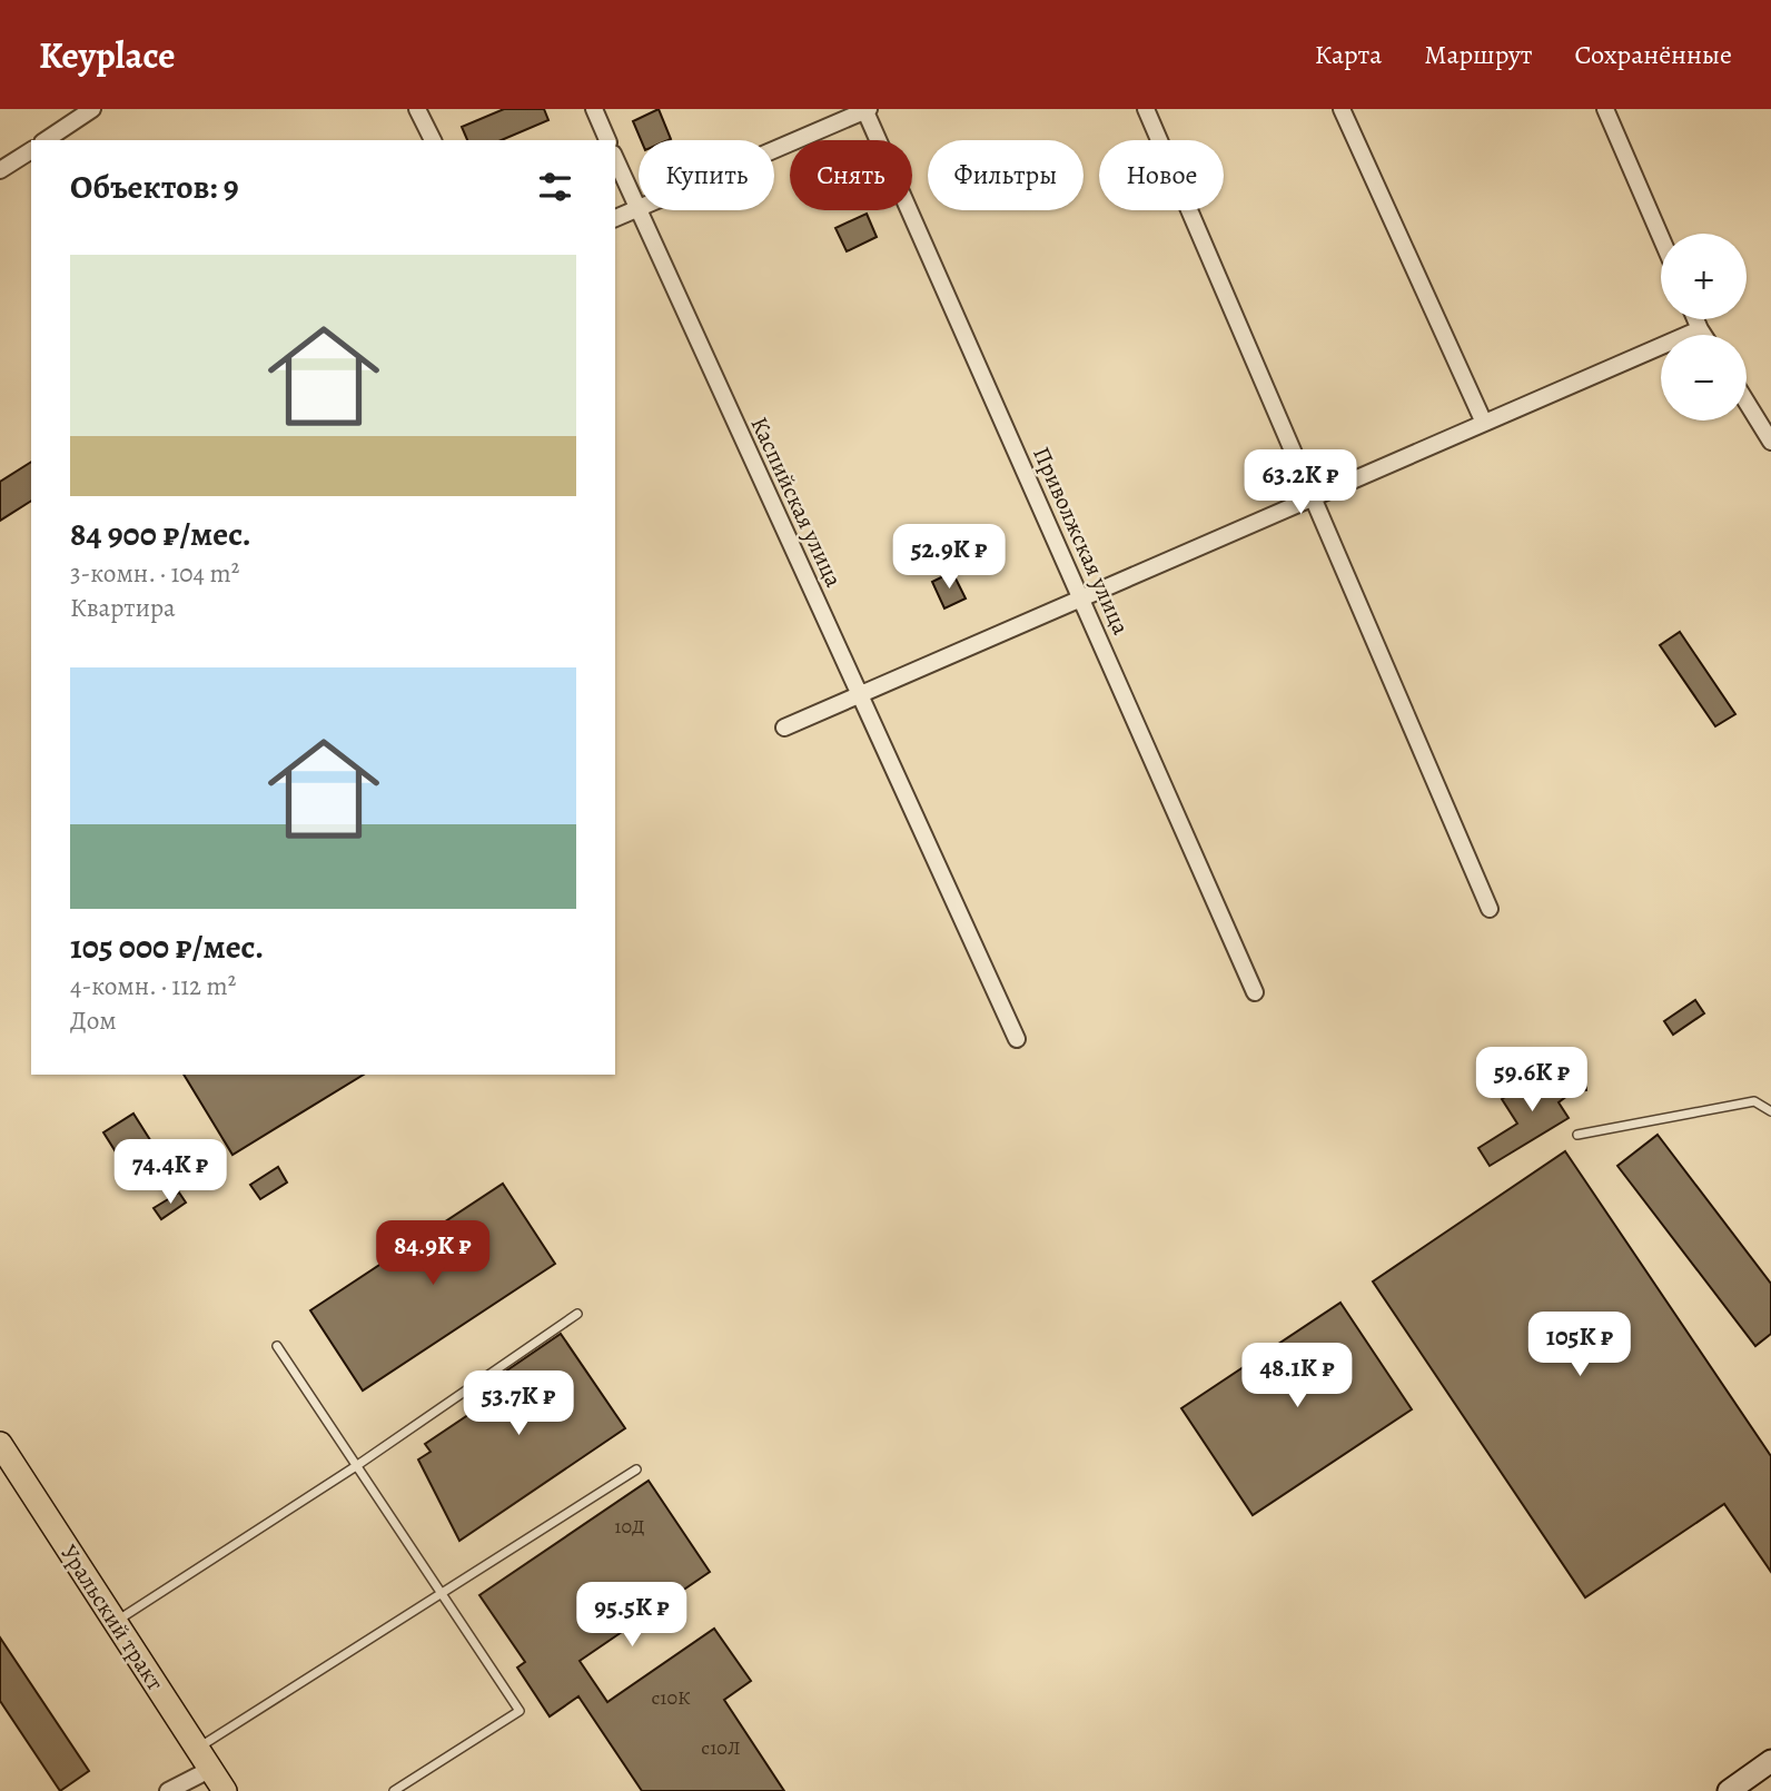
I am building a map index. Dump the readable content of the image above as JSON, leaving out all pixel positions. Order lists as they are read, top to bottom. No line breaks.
{"streets":{"main road":["Уральский тракт"],"street":["Каспийская улица","Приволжская улица"]},"house_numbers":["10Д","с10К","с10Л"],"page":{"header":"Keyplace","nav":["Карта","Маршрут","Сохранённые"],"chip":["Купить","Снять","Фильтры","Новое"],"heading":"Объектов: 9","map_buttons":["+","−"],"list":[{"name":"84 900 ₽/мес.","note":"3-комн. · 104 m² · Квартира"},{"name":"105 000 ₽/мес.","note":"4-комн. · 112 m² · Дом"}],"price":["63.2K ₽","52.9K ₽","59.6K ₽","74.4K ₽","84.9K ₽","105K ₽","48.1K ₽","53.7K ₽","95.5K ₽"]}}
